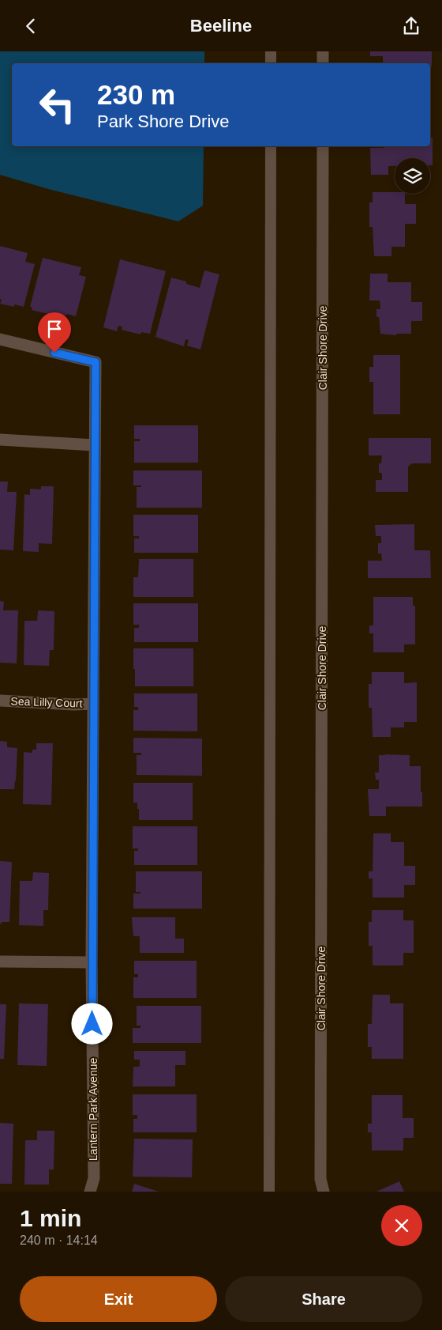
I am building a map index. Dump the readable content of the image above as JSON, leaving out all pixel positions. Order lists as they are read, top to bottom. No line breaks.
{"streets":{"street":["Clair Shore Drive","Sea Lilly Court","Lantern Park Avenue"]},"crossings":[["Sea Lilly Court","Lantern Park Avenue"]],"page":{"header":"Beeline","turn":["230 m","Park Shore Drive"],"heading":["1 min","240 m · 14:14"],"buttons":["Exit","Share"]}}
